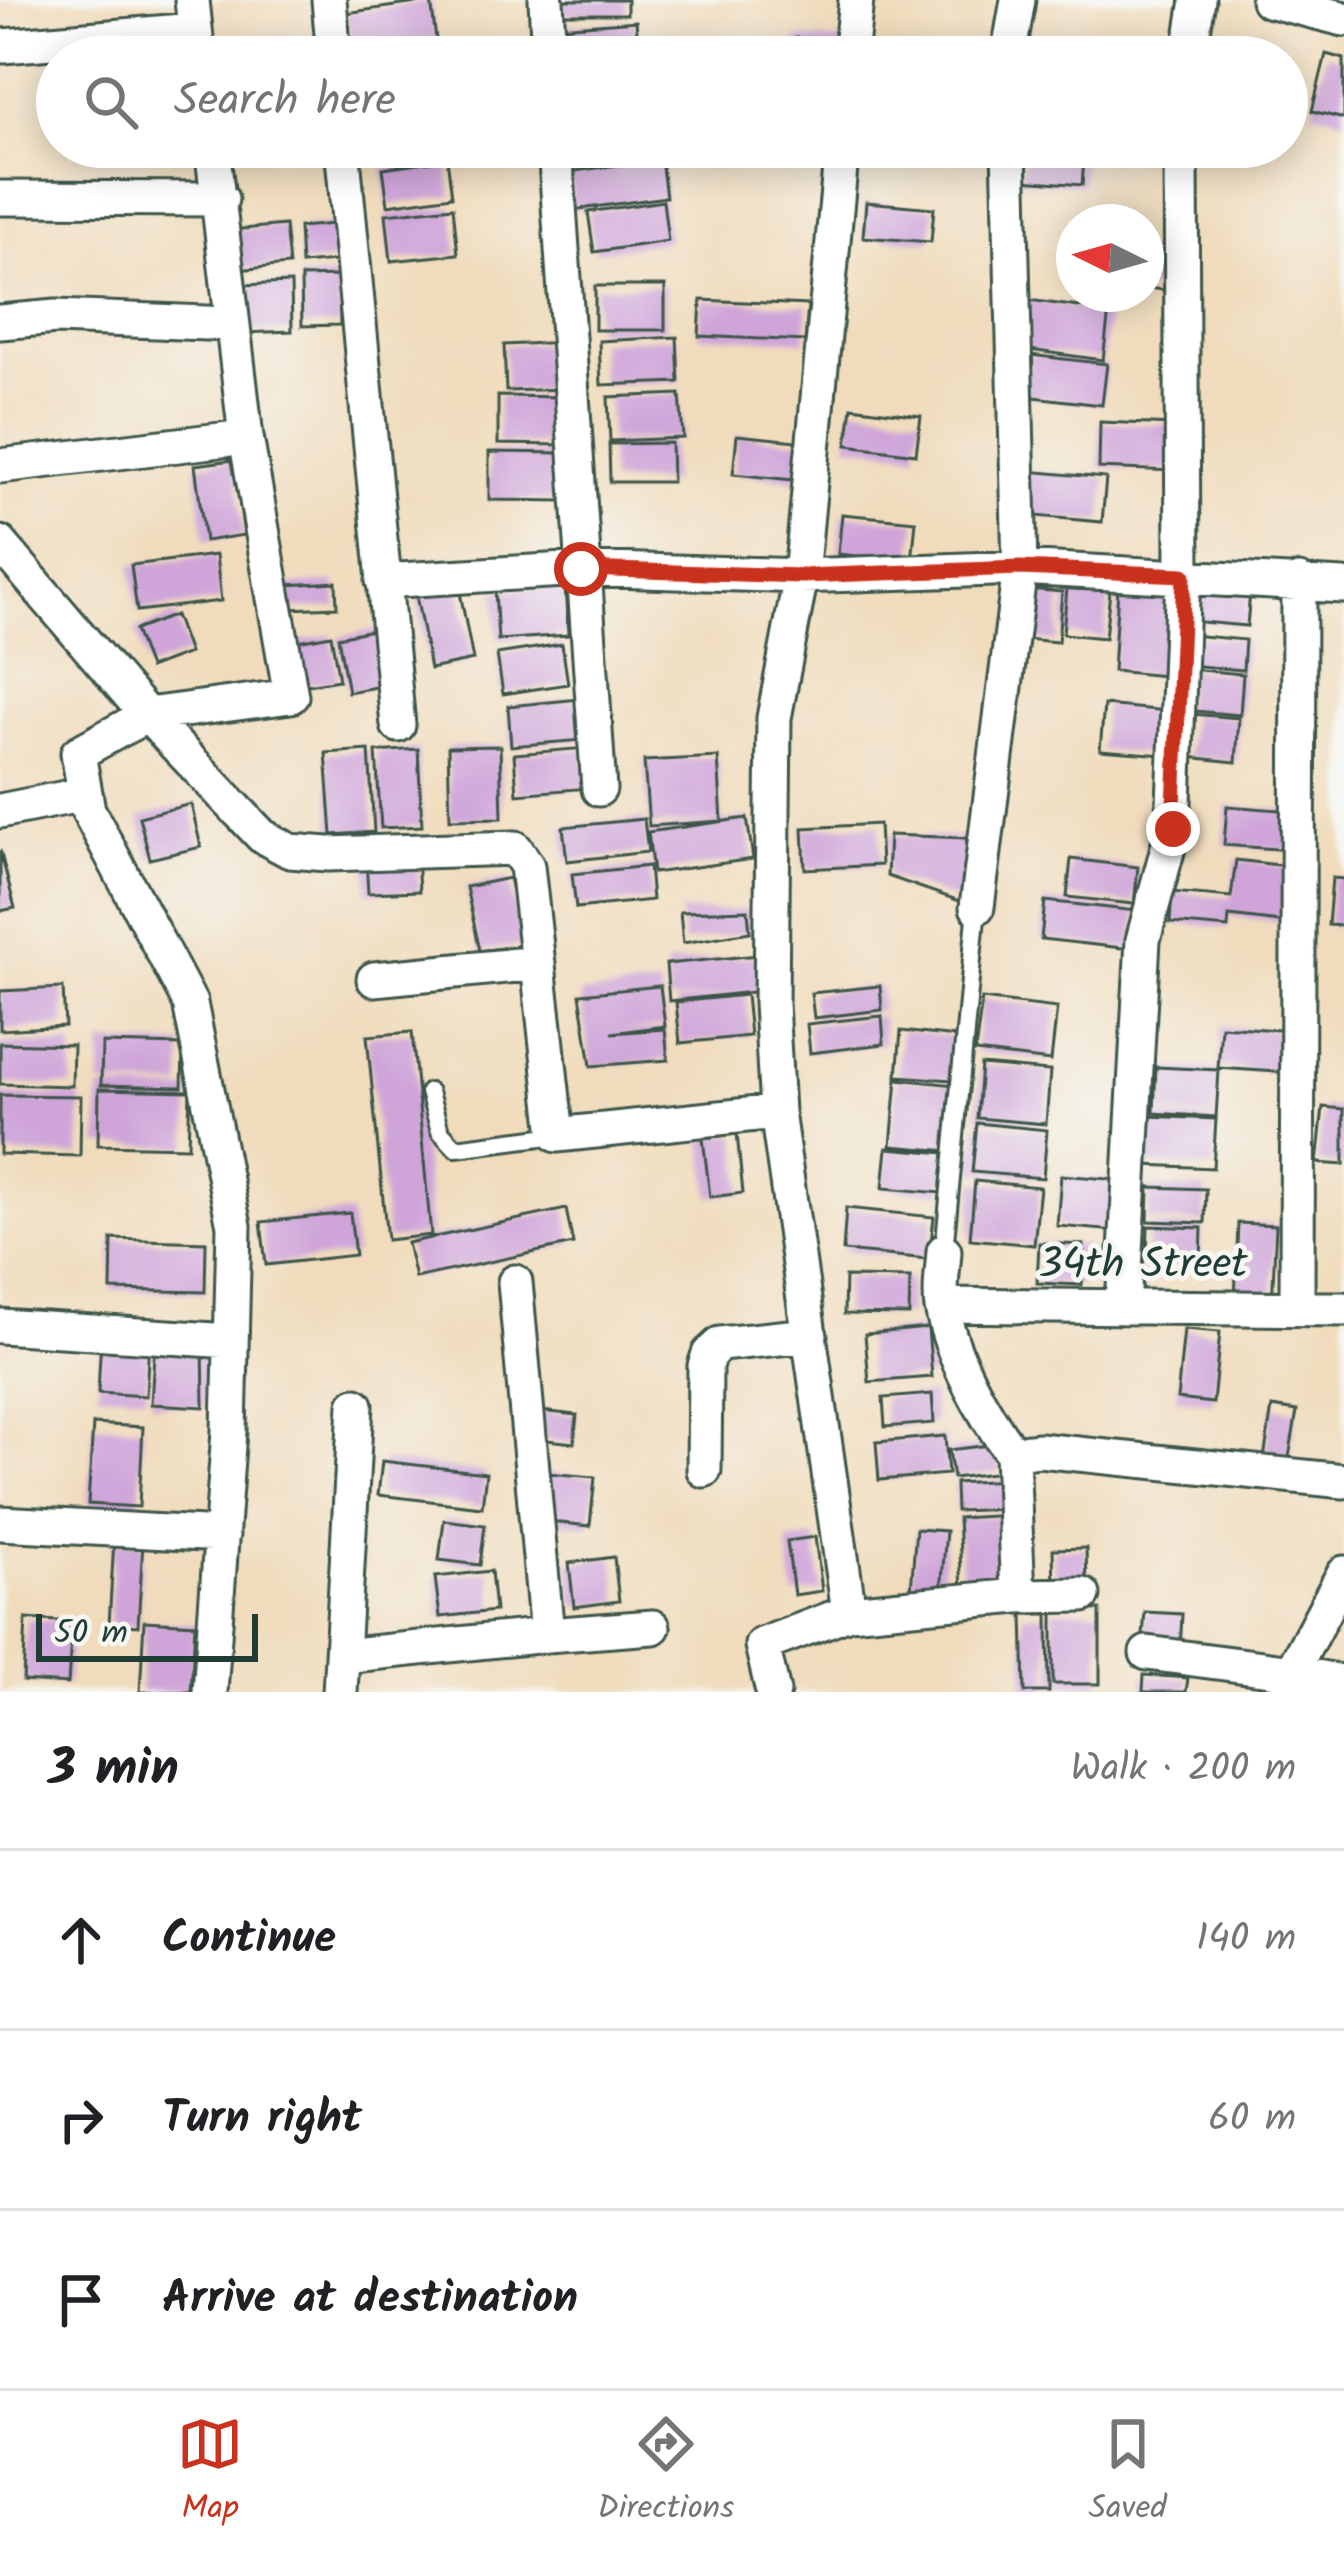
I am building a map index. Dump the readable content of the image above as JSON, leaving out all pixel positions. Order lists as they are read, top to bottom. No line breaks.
{"streets":{"street":["34th Street"]},"scale_bar":"50 m","north":"left","page":{"search":"Search here","scale":"50 m","heading":["3 min","Walk · 200 m"],"list":[["Continue","140 m"],["Turn right","60 m"],"Arrive at destination"],"nav":["Map","Directions","Saved"]}}
